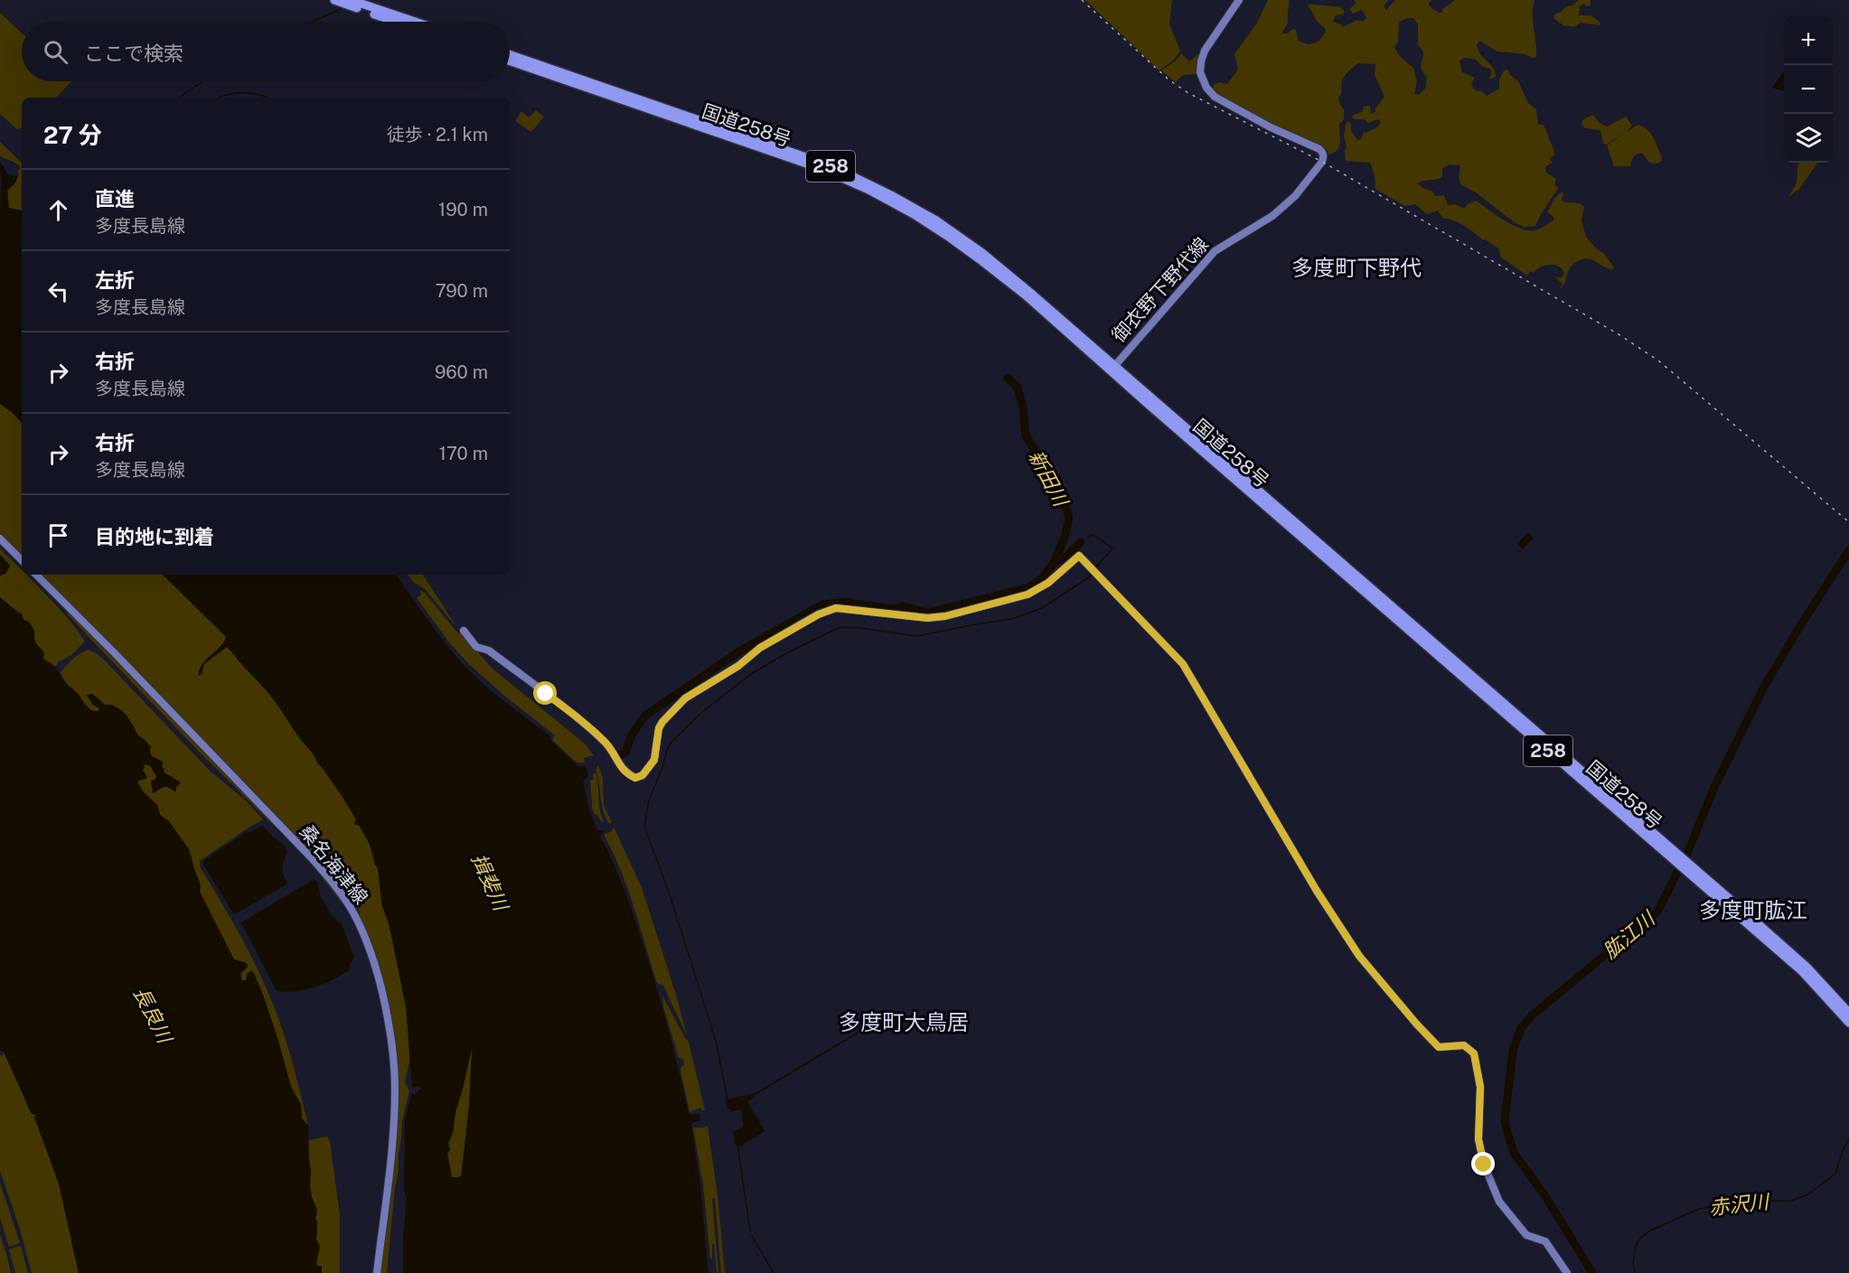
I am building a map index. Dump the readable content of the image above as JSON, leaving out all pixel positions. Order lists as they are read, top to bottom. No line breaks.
{"streets":{"highway":["国道258号","258"],"main road":["御衣野下野代線","桑名海津線"]},"crossings":[["国道258号","御衣野下野代線"]],"districts":["多度町下野代","多度町肱江","多度町大鳥居"],"water":["新田川","揖斐川","肱江川","長良川","赤沢川"],"page":{"map_buttons":["+","−"],"search":"ここで検索","heading":["27 分","徒歩 · 2.1 km"],"list":[["直進","多度長島線","190 m"],["左折","多度長島線","790 m"],["右折","多度長島線","960 m"],["右折","多度長島線","170 m"],"目的地に到着"]}}
